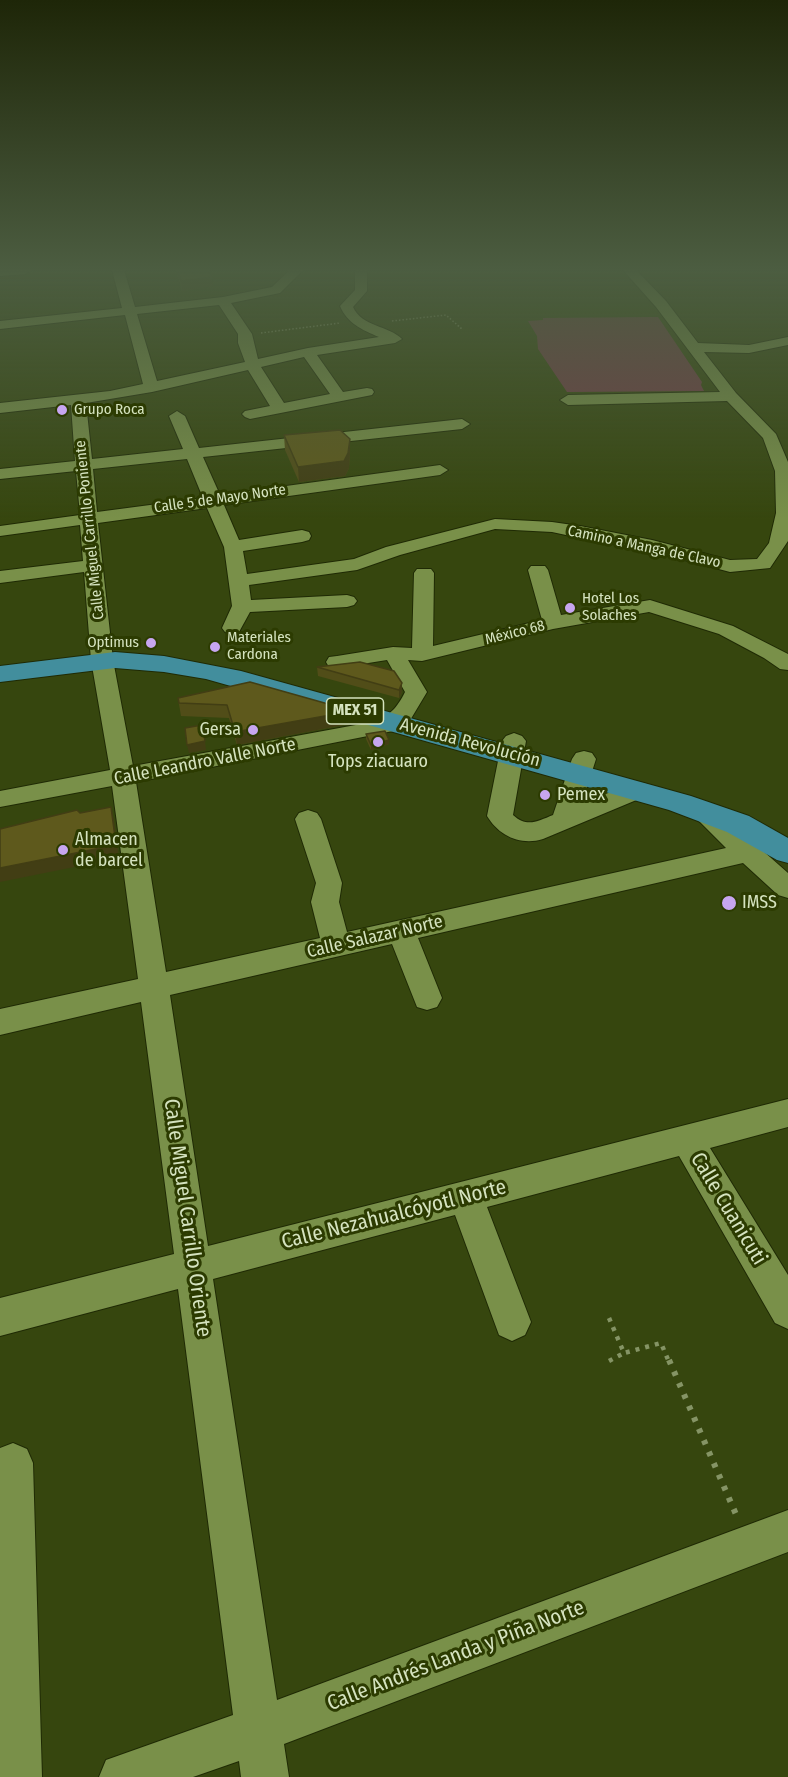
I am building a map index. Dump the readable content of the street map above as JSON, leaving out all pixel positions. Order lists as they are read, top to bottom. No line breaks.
{"streets":{"main road":["MEX 51","Avenida Revolución"],"street":["Calle 5 de Mayo Norte","Calle Miguel Carrillo Poniente","Camino a Manga de Clavo","México 68","Calle Leandro Valle Norte","Calle Salazar Norte","Calle Cuanicuti","Calle Nezahualcóyotl Norte","Calle Miguel Carrillo Oriente","Calle Andrés Landa y Piña Norte"]},"crossings":[["Calle 5 de Mayo Norte","Calle Miguel Carrillo Poniente"],["Calle Miguel Carrillo Poniente","Avenida Revolución"],["Calle Miguel Carrillo Poniente","Calle Miguel Carrillo Oriente"],["Avenida Revolución","Calle Leandro Valle Norte"],["Avenida Revolución","Calle Miguel Carrillo Oriente"],["Calle Leandro Valle Norte","Calle Miguel Carrillo Oriente"],["Calle Salazar Norte","Calle Miguel Carrillo Oriente"],["Calle Cuanicuti","Calle Nezahualcóyotl Norte"],["Calle Nezahualcóyotl Norte","Calle Miguel Carrillo Oriente"],["Calle Miguel Carrillo Oriente","Calle Andrés Landa y Piña Norte"]],"places":["Grupo Roca","Hotel Los Solaches","Optimus","Materiales Cardona","Gersa","Tops ziacuaro","Pemex","Almacen de barcel","IMSS"]}
